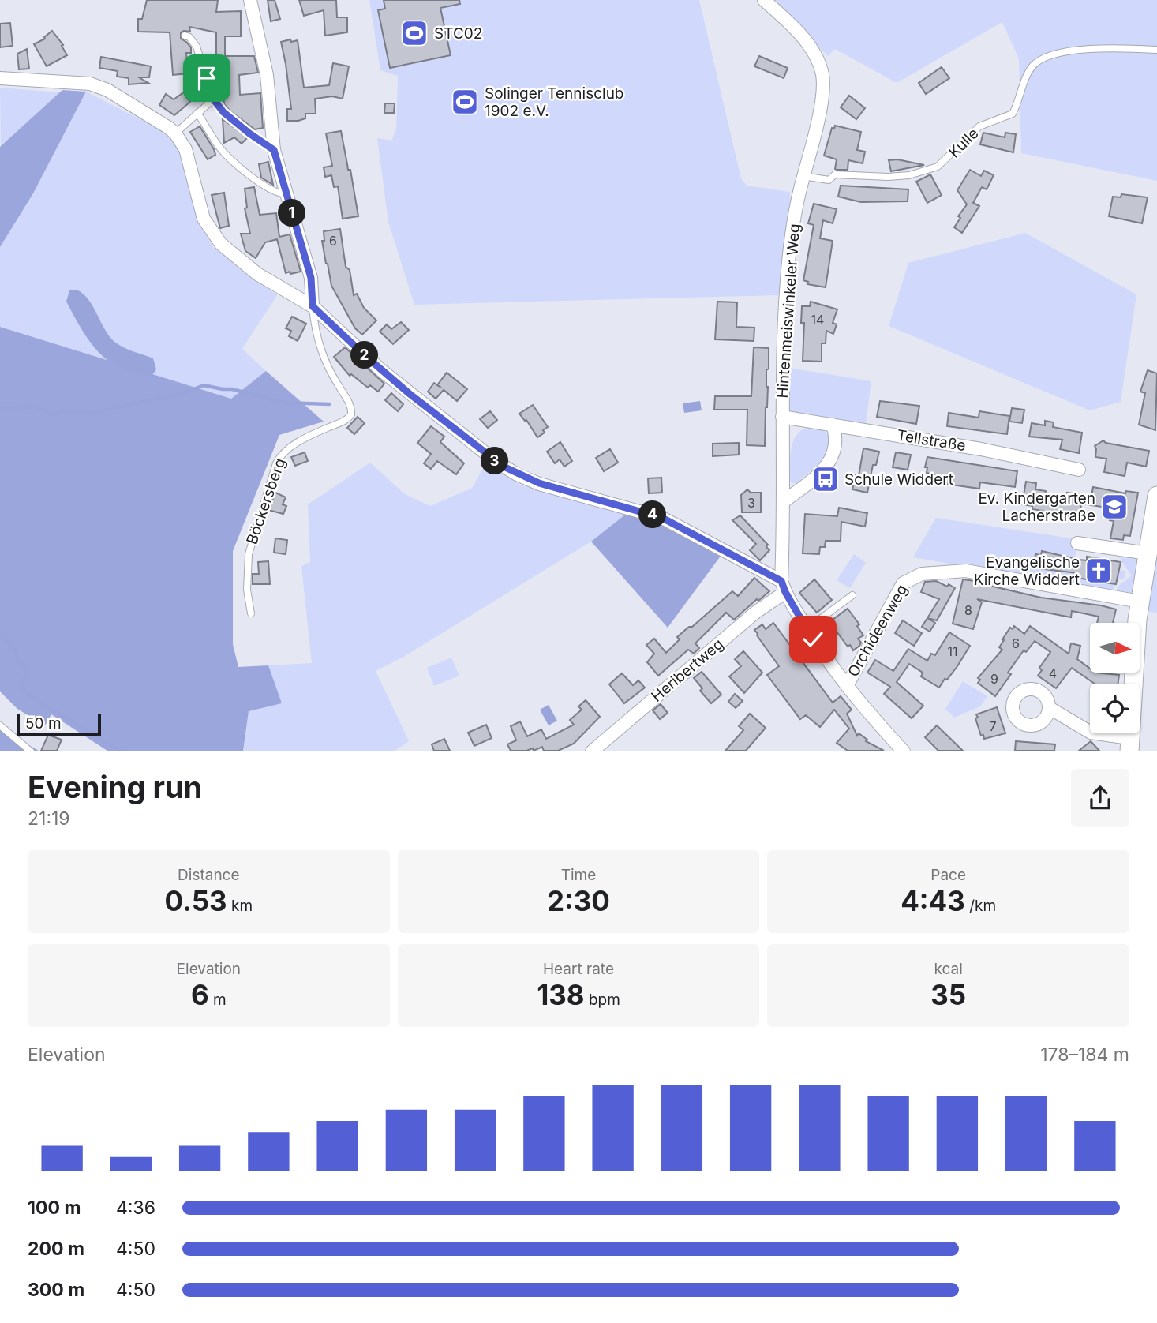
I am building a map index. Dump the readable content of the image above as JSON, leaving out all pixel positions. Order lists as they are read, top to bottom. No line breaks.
{"streets":{"street":["Hintenmeiswinkeler Weg","Tellstraße","Orchideenweg","Heribertweg"],"lane":["Kulle","Böckersberg"]},"crossings":[["Kulle","Hintenmeiswinkeler Weg"],["Hintenmeiswinkeler Weg","Tellstraße"],["Hintenmeiswinkeler Weg","Heribertweg"]],"places":{"sports":["STC02","Solinger Tennisclub 1902 e.V."],"bus stop":["Schule Widdert"],"school or university":["Ev. Kindergarten Lacherstraße"],"church":["Evangelische Kirche Widdert"]},"house_numbers":["6","14","3","8","6","11","4","9","7"],"scale_bar":"50 m","north":"right","page":{"pins":["1","2","3","4"],"scale":"50 m","heading":["Evening run","21:19"],"stats":[["Distance","0.53 km"],["Time","2:30"],["Pace","4:43 /km"],["Elevation","6 m"],["Heart rate","138 bpm"],["kcal","35"]],"chart":["Elevation","178–184 m"],"list":[{"name":"100 m","note":"4:36"},{"name":"200 m","note":"4:50"},{"name":"300 m","note":"4:50"}]}}
